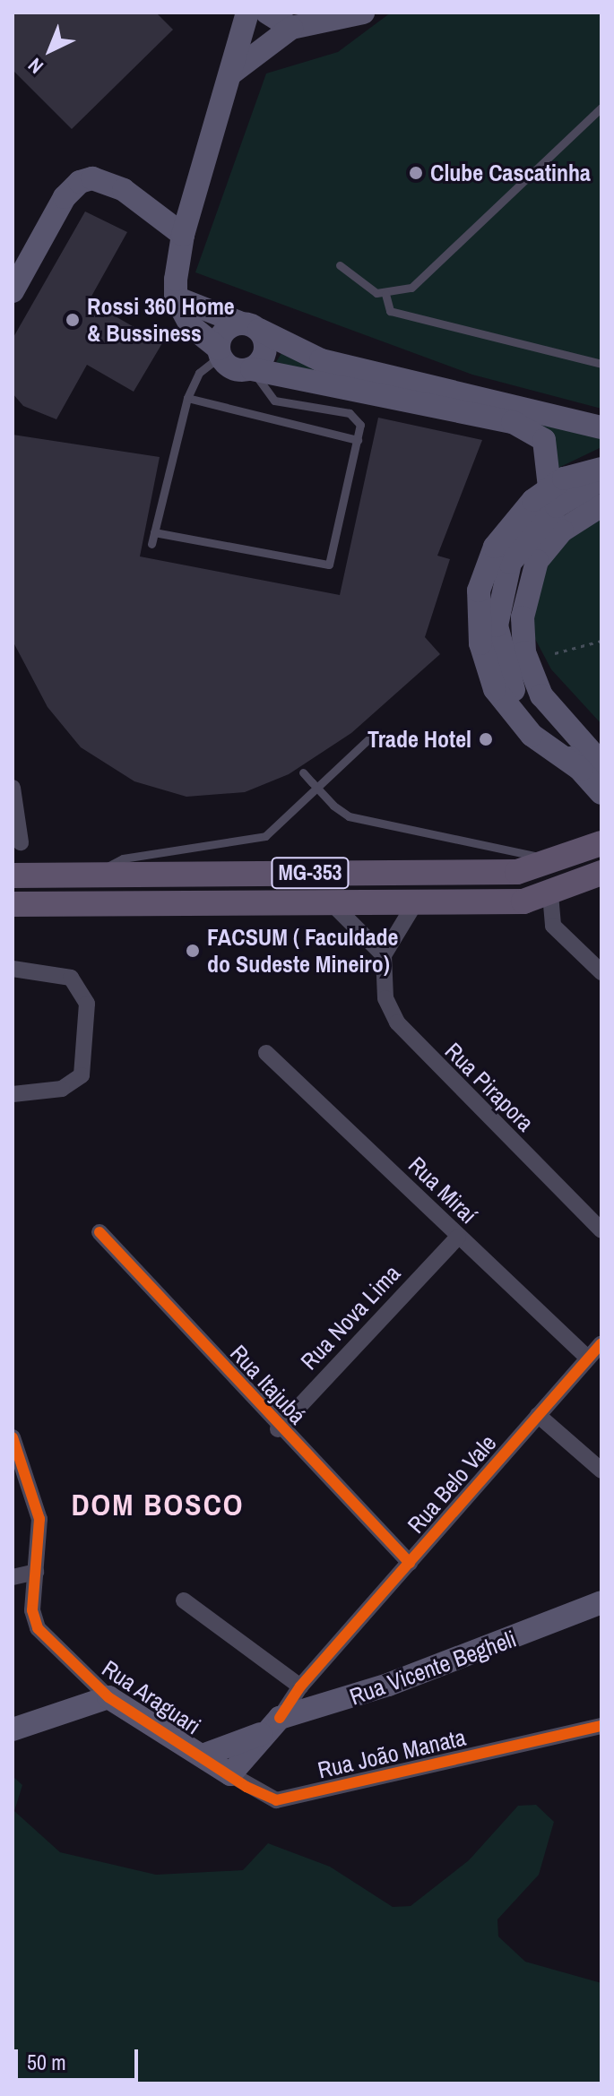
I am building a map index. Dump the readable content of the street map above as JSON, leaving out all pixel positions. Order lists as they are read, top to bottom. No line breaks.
{"streets":{"main road":["MG-353","Rua Vicente Begheli","Rua Araguari","Rua João Manata"],"street":["Rua Pirapora","Rua Miraí","Rua Nova Lima","Rua Itajubá","Rua Belo Vale"]},"crossings":[["Rua Miraí","Rua Nova Lima"],["Rua Miraí","Rua Belo Vale"],["Rua Nova Lima","Rua Itajubá"],["Rua Itajubá","Rua Belo Vale"],["Rua Belo Vale","Rua Vicente Begheli"],["Rua Vicente Begheli","Rua Araguari"],["Rua Vicente Begheli","Rua João Manata"],["Rua Araguari","Rua João Manata"]],"districts":["DOM BOSCO"],"places":["Clube Cascatinha","Rossi 360 Home & Bussiness","Trade Hotel","FACSUM ( Faculdade do Sudeste Mineiro)"],"scale_bar":"50 m","north":"bottom left"}
